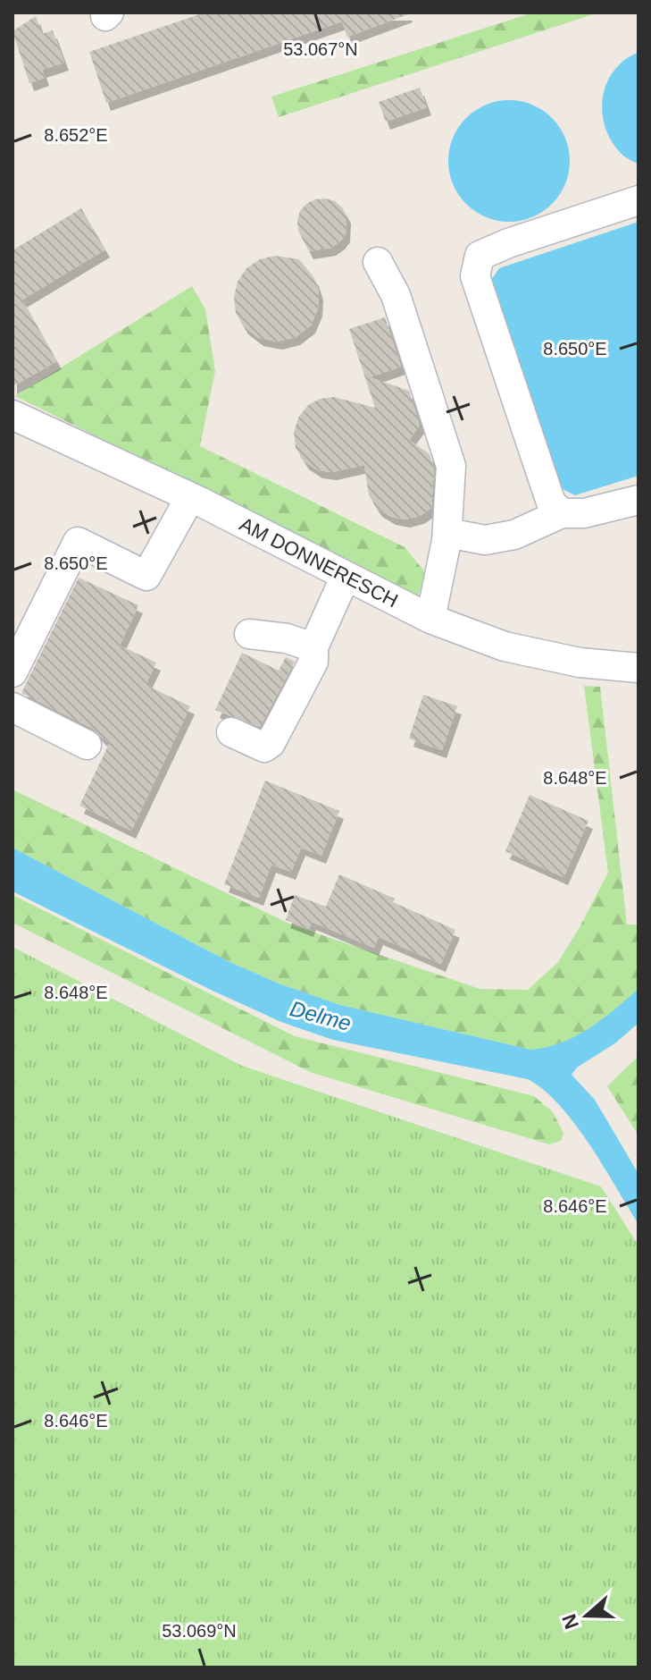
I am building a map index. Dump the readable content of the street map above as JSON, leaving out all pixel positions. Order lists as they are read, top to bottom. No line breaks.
{"streets":{"street":["AM DONNERESCH"]},"water":["Delme"],"north":"left","coordinates":["53.067°N","8.652°E","8.650°E","8.648°E","8.646°E","53.069°N"]}
